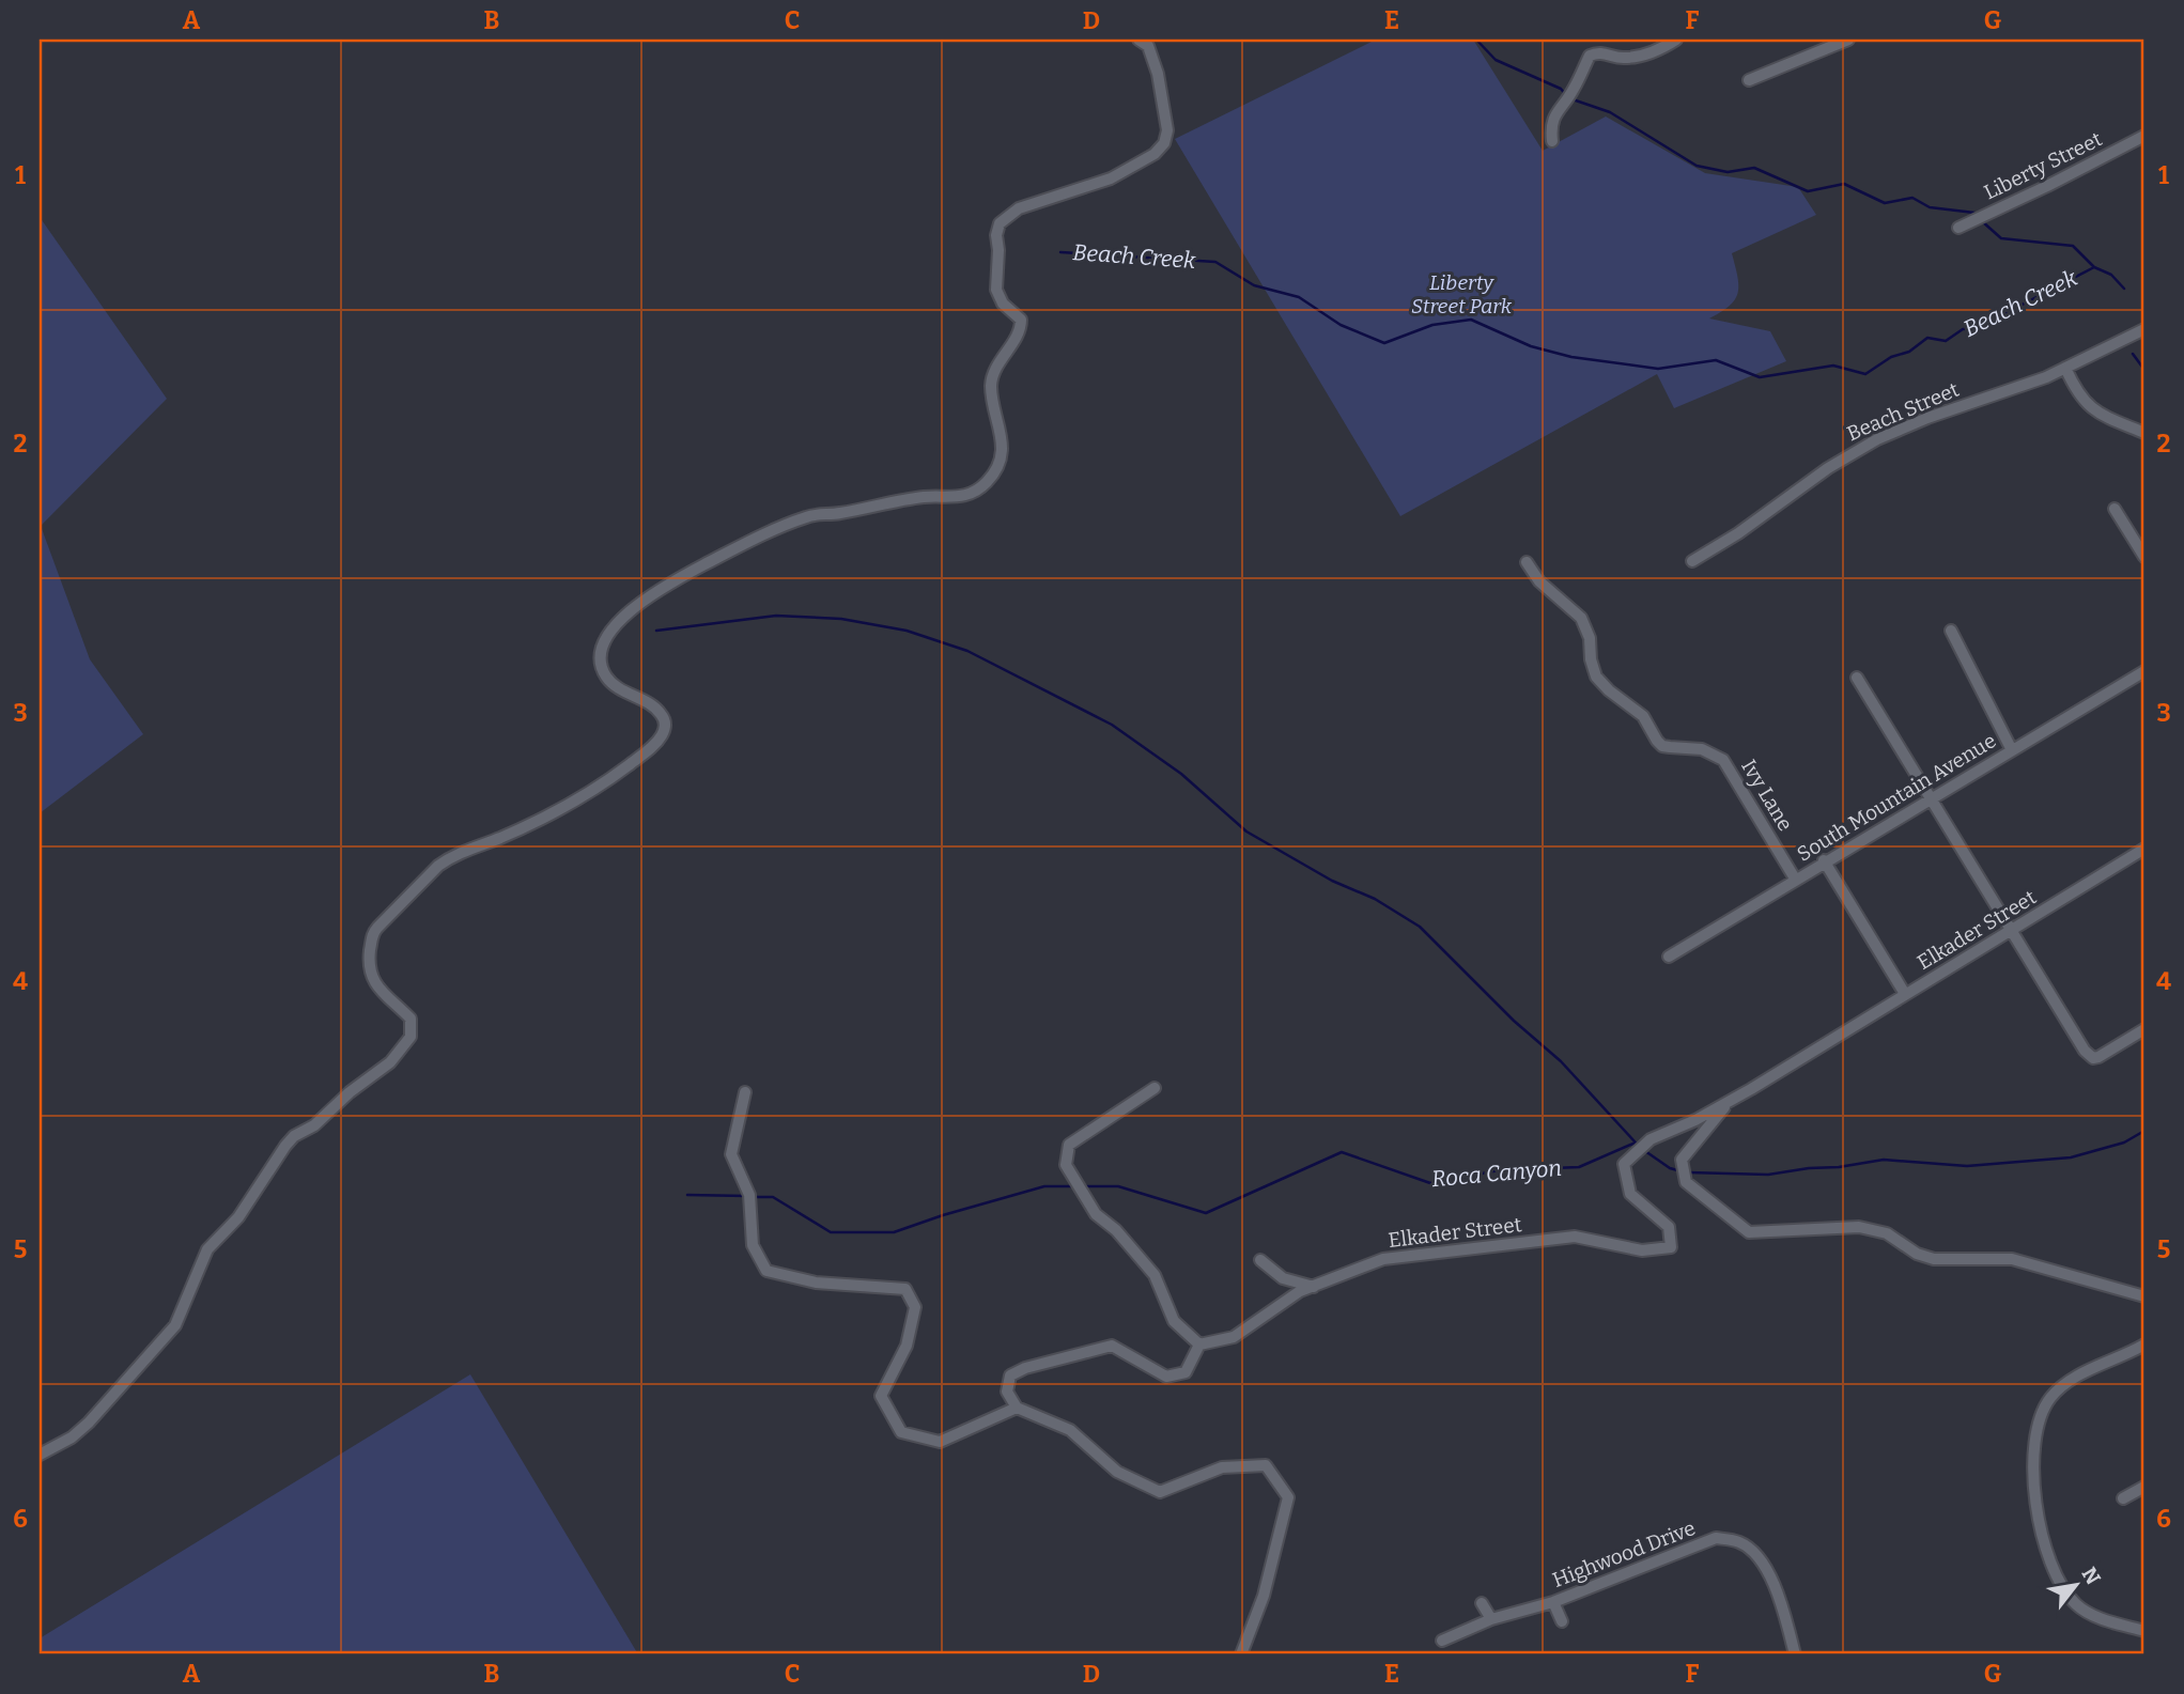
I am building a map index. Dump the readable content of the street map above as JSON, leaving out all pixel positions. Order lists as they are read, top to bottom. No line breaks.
{"streets":{"street":["Liberty Street","Beach Street","Ivy Lane","South Mountain Avenue","Elkader Street","Highwood Drive"]},"crossings":[["Ivy Lane","South Mountain Avenue"]],"water":["Beach Creek","Roca Canyon"],"parks":["Liberty Street Park"],"north":"top right","grid":{"columns":["A","B","C","D","E","F","G"],"rows":["1","2","3","4","5","6"]}}
